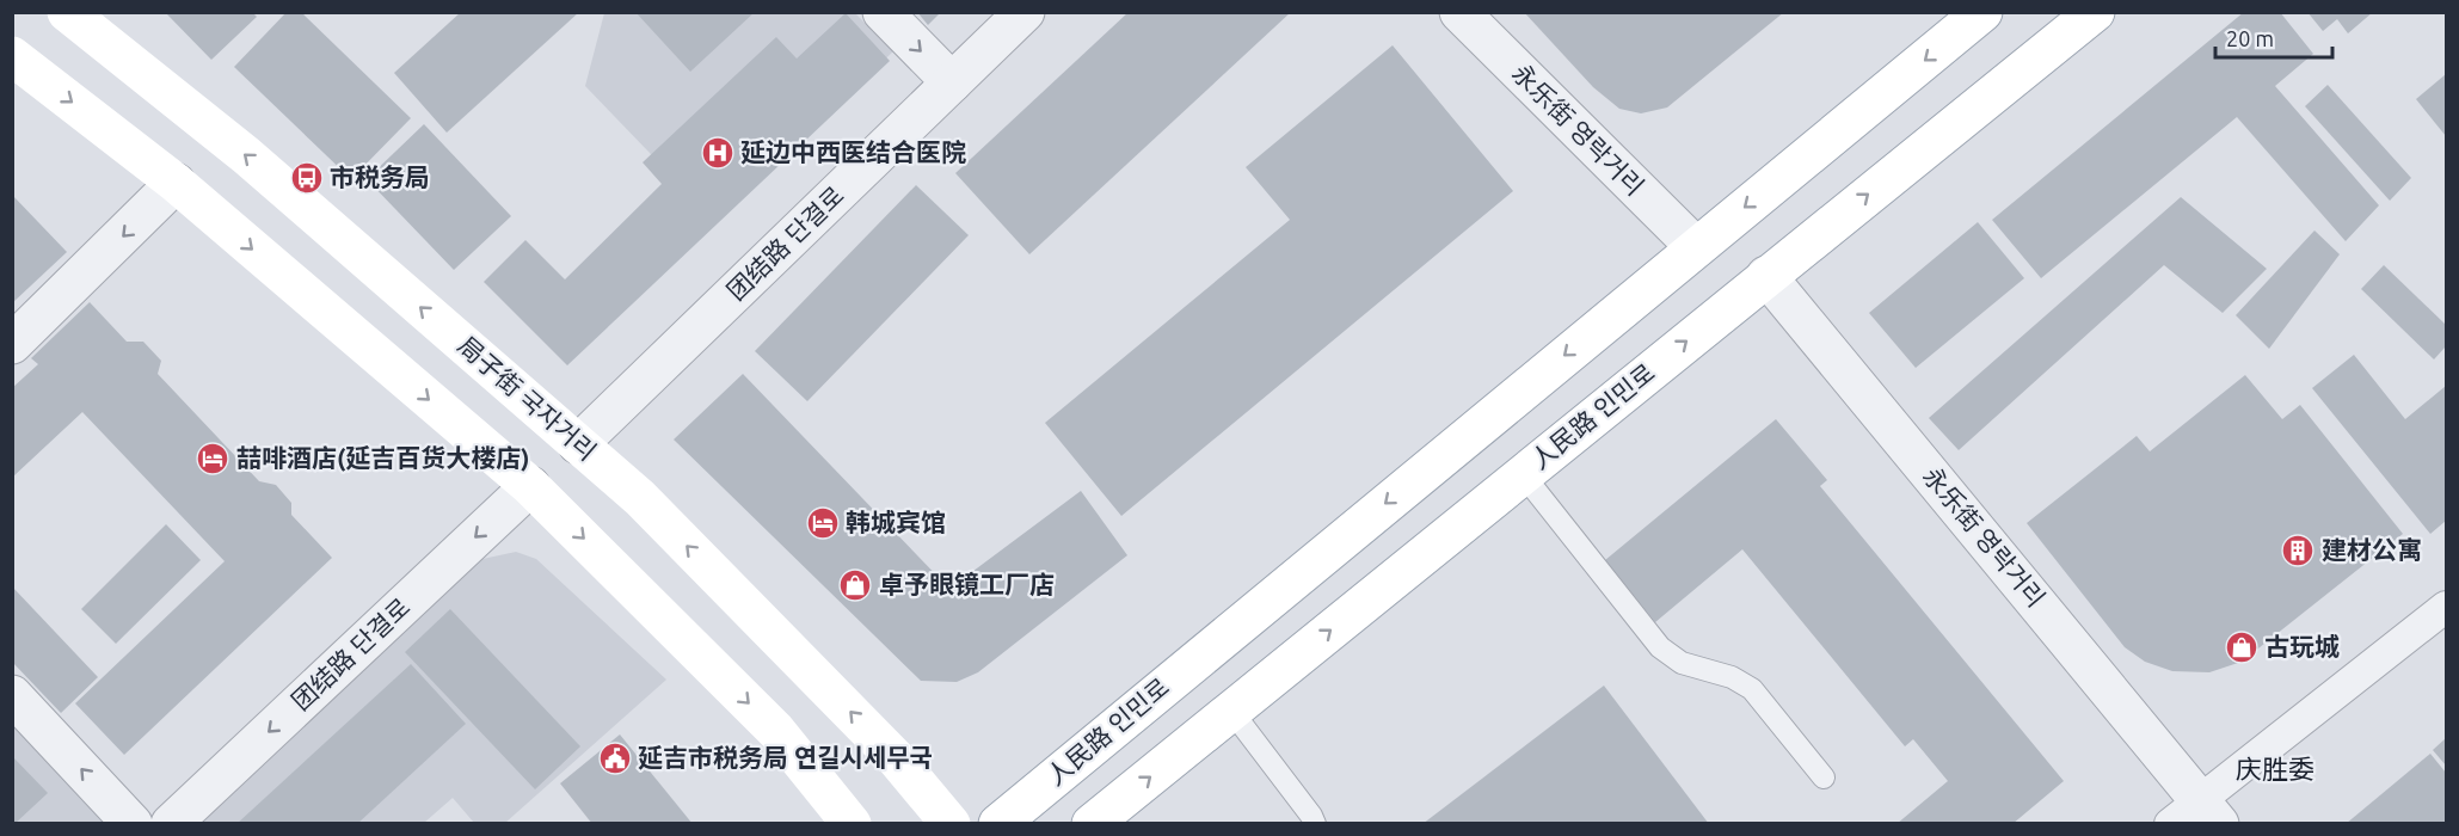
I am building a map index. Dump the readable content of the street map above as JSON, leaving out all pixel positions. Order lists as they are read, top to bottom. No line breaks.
{"streets":{"main road":["局子街 국자거리","人民路 인민로"],"street":["永乐街 영락거리","团结路 단결로"]},"crossings":[["永乐街 영락거리","人民路 인민로"],["团结路 단결로","局子街 국자거리"]],"one_way":["团结路 단결로"],"districts":["庆胜委"],"places":{"hospital":["延边中西医结合医院"],"bus stop":["市税务局"],"hotel":["喆啡酒店(延吉百货大楼店)","韩城宾馆"],"building":["建材公寓"],"shop":["卓予眼镜工厂店","古玩城"],"public building":["延吉市税务局 연길시세무국"]},"scale_bar":"20 m"}
